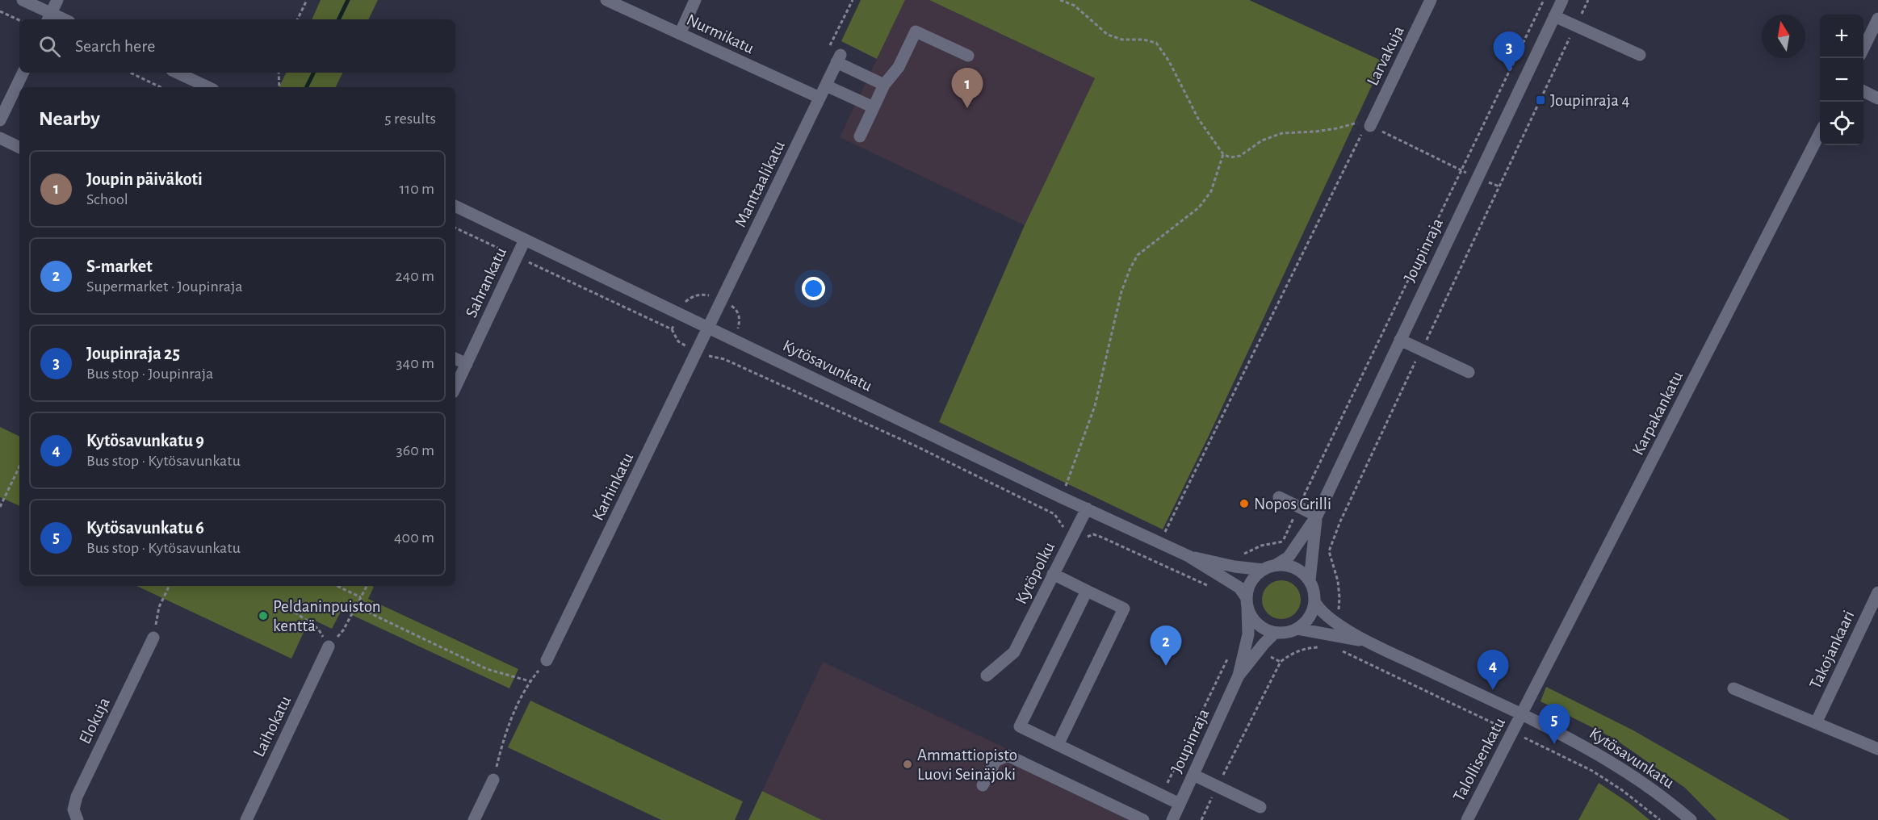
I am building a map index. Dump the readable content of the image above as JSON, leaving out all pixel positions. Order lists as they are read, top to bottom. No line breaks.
{"streets":{"street":["Nurmikatu","Larvakuja","Manttaalikatu","Joupinraja","Sahrankatu","Kytösavunkatu","Karpakankatu","Karhinkatu","Kytöpolku","Takojankaari","Elokuja","Laihokatu","Talollisenkatu"]},"crossings":[["Nurmikatu","Manttaalikatu"],["Manttaalikatu","Kytösavunkatu"],["Manttaalikatu","Karhinkatu"],["Joupinraja","Kytösavunkatu"],["Sahrankatu","Kytösavunkatu"],["Kytösavunkatu","Karpakankatu"],["Kytösavunkatu","Karhinkatu"],["Kytösavunkatu","Kytöpolku"],["Kytösavunkatu","Talollisenkatu"],["Karpakankatu","Talollisenkatu"]],"places":{"transit":["Joupinraja 4"],"other":["Nopos Grilli","Peldaninpuiston kenttä","Ammattiopisto Luovi Seinäjoki"]},"north":"top","page":{"map_buttons":["+","−"],"search":"Search here","pins":["3","1","2","4","5"],"heading":["Nearby","5 results"],"list":[{"mark":"1","name":"Joupin päiväkoti","note":"School","value":"110 m"},{"mark":"2","name":"S-market","note":"Supermarket · Joupinraja","value":"240 m"},{"mark":"3","name":"Joupinraja 25","note":"Bus stop · Joupinraja","value":"340 m"},{"mark":"4","name":"Kytösavunkatu 9","note":"Bus stop · Kytösavunkatu","value":"360 m"},{"mark":"5","name":"Kytösavunkatu 6","note":"Bus stop · Kytösavunkatu","value":"400 m"}]}}
